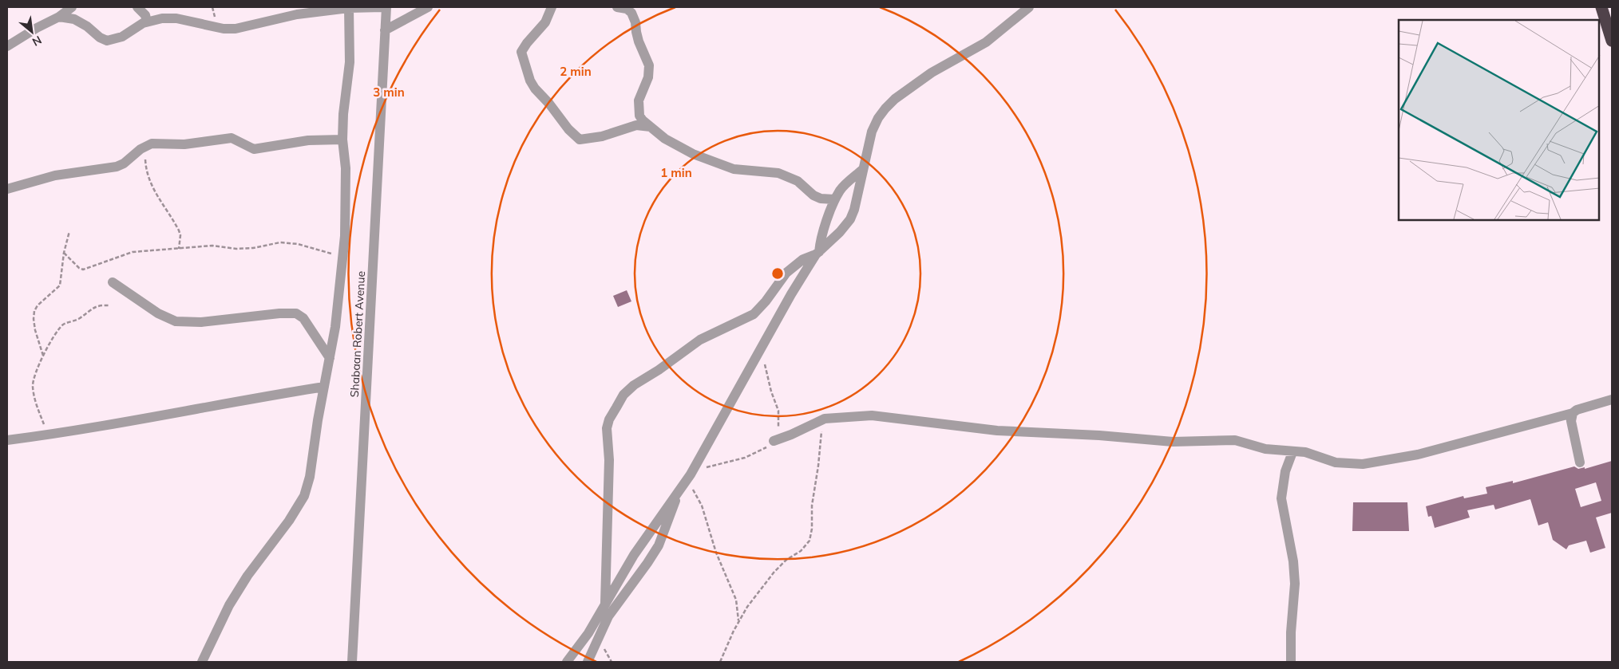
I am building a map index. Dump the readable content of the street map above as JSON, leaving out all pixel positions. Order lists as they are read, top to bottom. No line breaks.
{"streets":{"street":["Shabaan Robert Avenue"]},"north":"bottom right","rings":["2 min","3 min","1 min"]}
